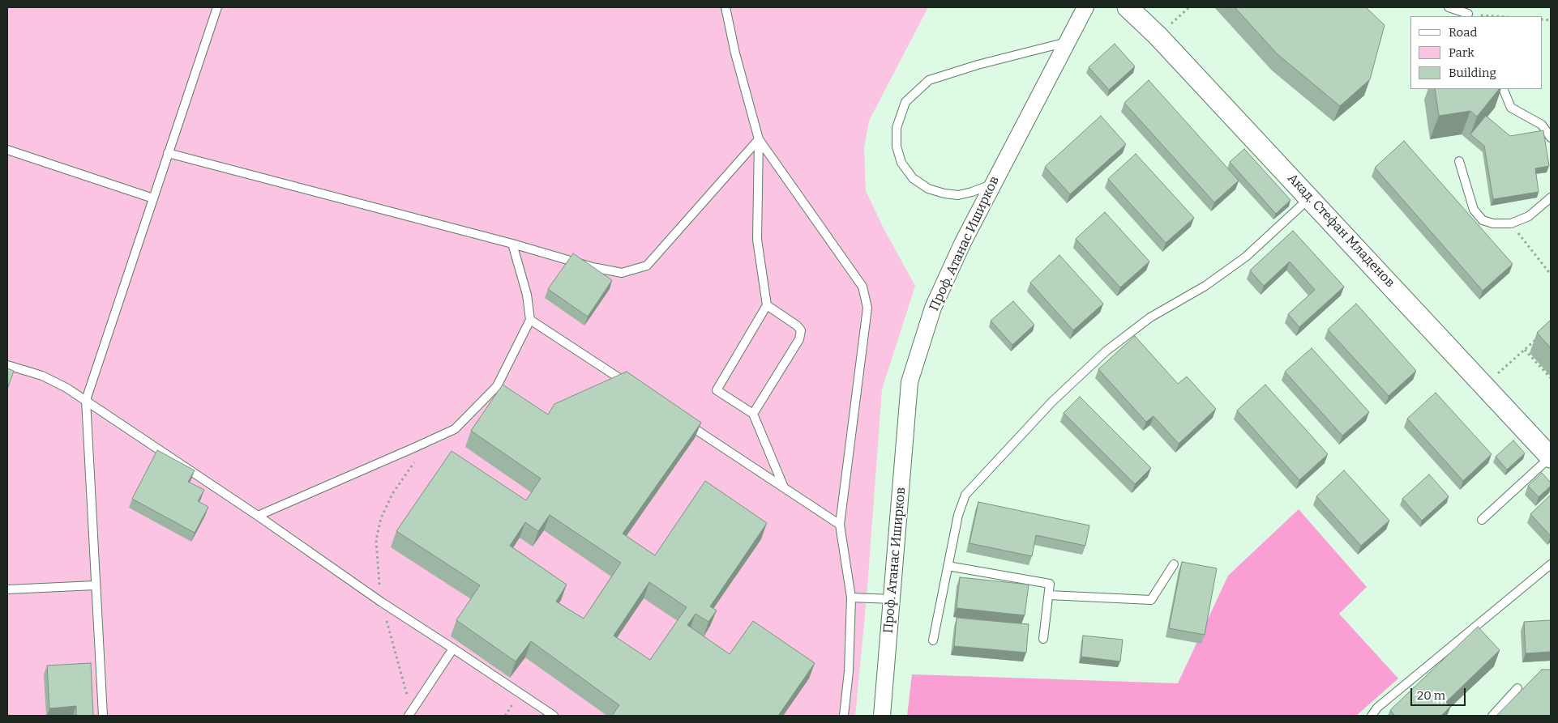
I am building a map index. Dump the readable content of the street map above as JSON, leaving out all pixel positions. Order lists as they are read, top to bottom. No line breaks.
{"streets":{"street":["Акад. Стефан Младенов","Проф. Атанас Иширков"]},"legend":["Road","Park","Building"],"scale_bar":"20 m"}
